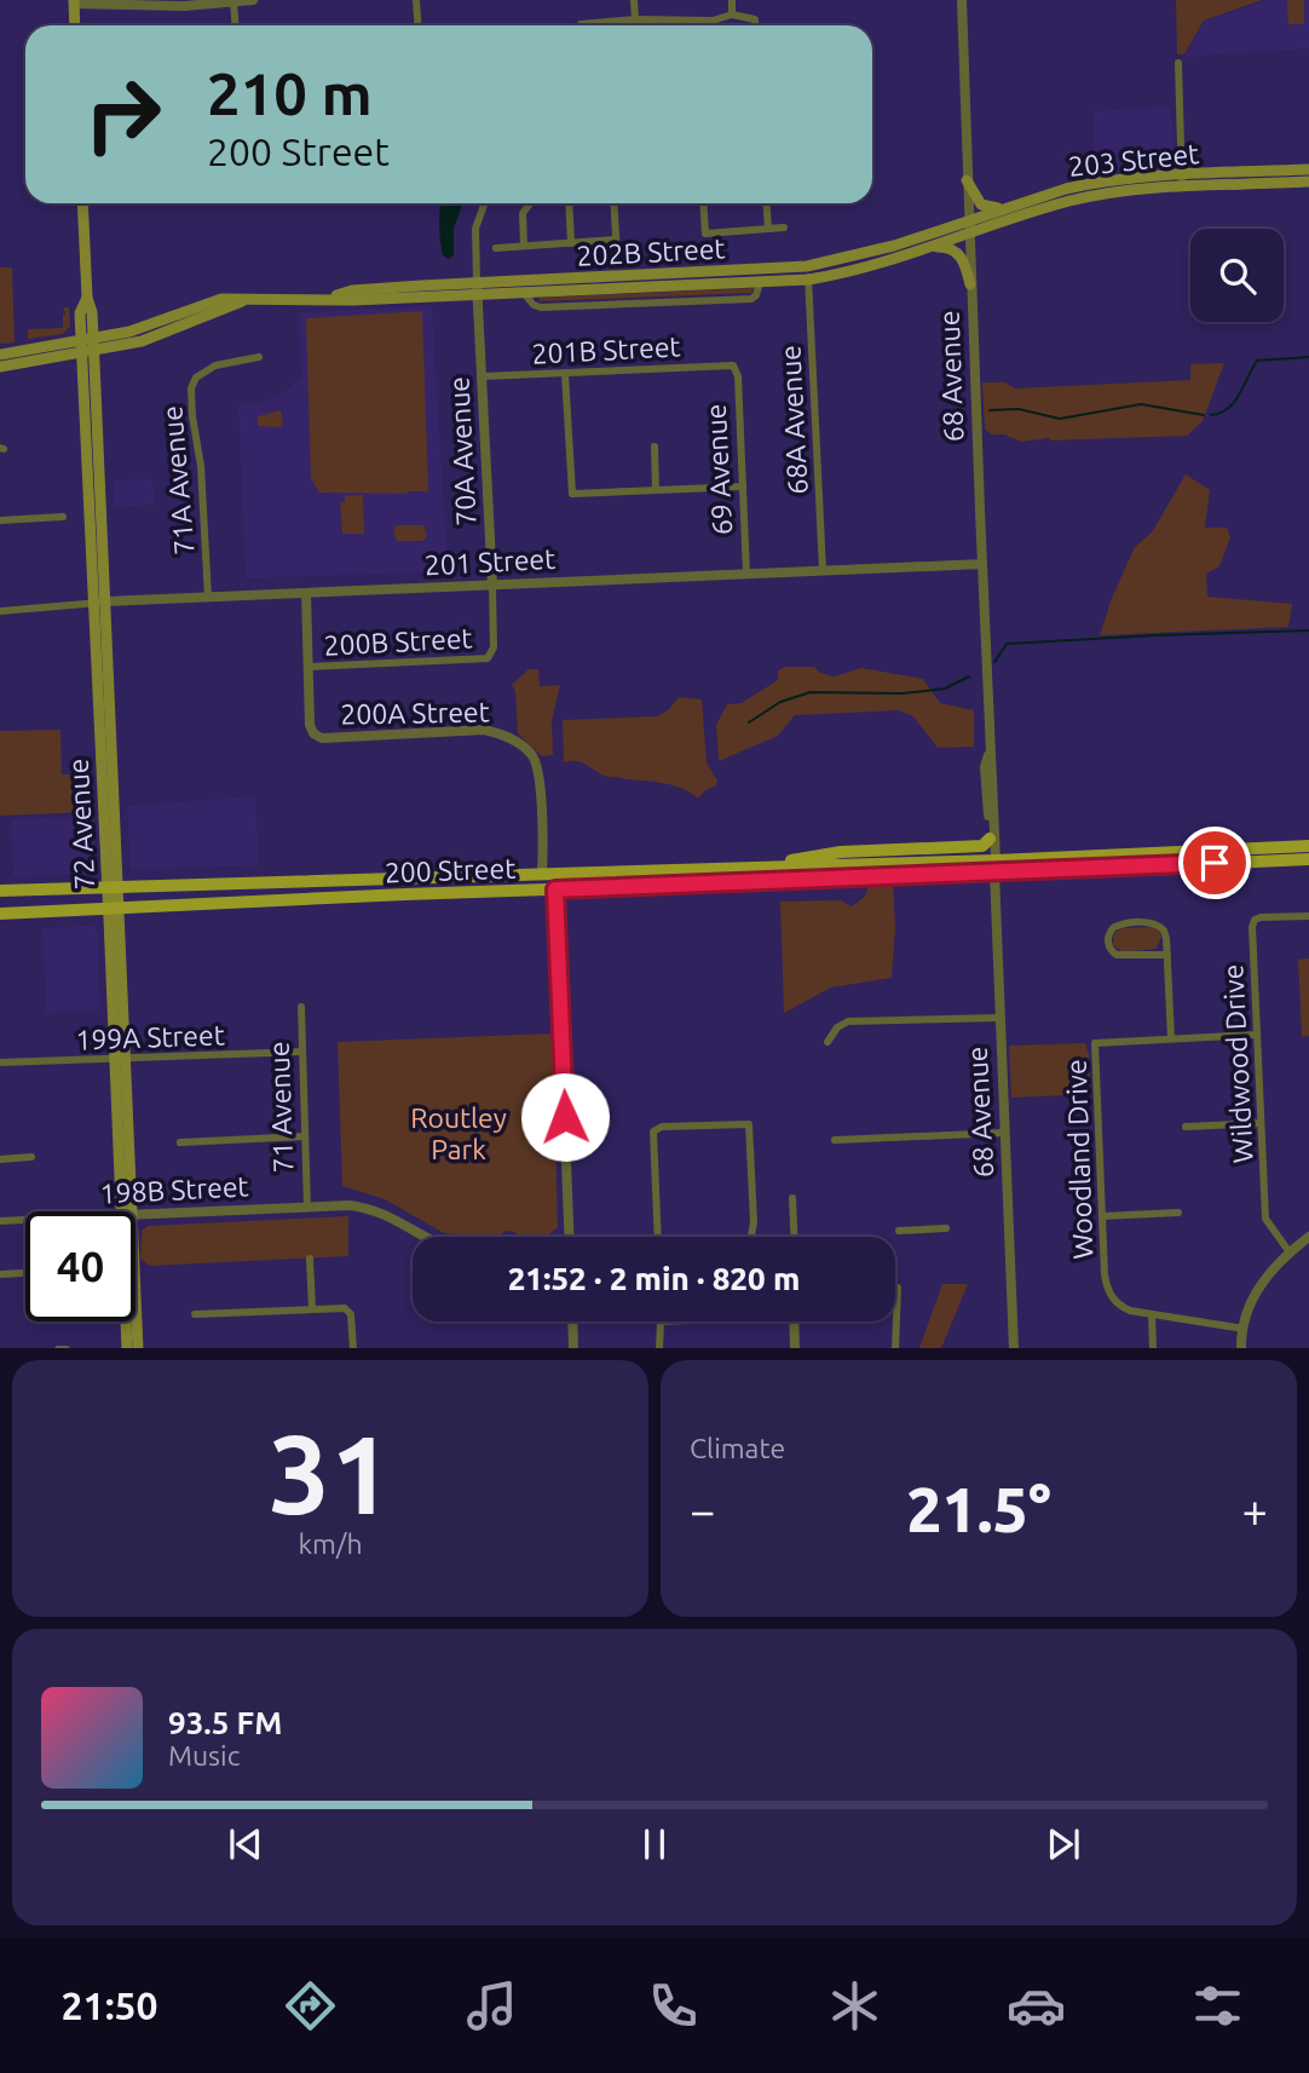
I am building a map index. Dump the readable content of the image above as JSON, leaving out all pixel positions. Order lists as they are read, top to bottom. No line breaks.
{"streets":{"main road":["203 Street","202B Street","72 Avenue","200 Street"],"street":["201B Street","68 Avenue","68A Avenue","70A Avenue","69 Avenue","71A Avenue","201 Street","200B Street","200A Street","199A Street","Wildwood Drive","71 Avenue","Woodland Drive","198B Street"]},"crossings":[["203 Street","202B Street"],["203 Street","68 Avenue"],["202B Street","68 Avenue"],["202B Street","68A Avenue"],["202B Street","70A Avenue"],["202B Street","72 Avenue"],["201B Street","70A Avenue"],["201B Street","69 Avenue"],["68 Avenue","201 Street"],["68 Avenue","200 Street"],["68A Avenue","201 Street"],["70A Avenue","201 Street"],["70A Avenue","200B Street"],["69 Avenue","201 Street"],["71A Avenue","201 Street"],["201 Street","72 Avenue"],["200B Street","200A Street"],["200A Street","200 Street"],["72 Avenue","200 Street"],["72 Avenue","199A Street"],["199A Street","71 Avenue"],["Wildwood Drive","Woodland Drive"],["71 Avenue","198B Street"]],"parks":["Routley Park"],"page":{"turn":["210 m","200 Street"],"limit":"40","trip":"21:52 · 2 min · 820 m","tile":[["31","km/h"],"Climate"],"heat":["−","21.5°","+"],"song":["93.5 FM","Music"],"tabs":"21:50"}}
